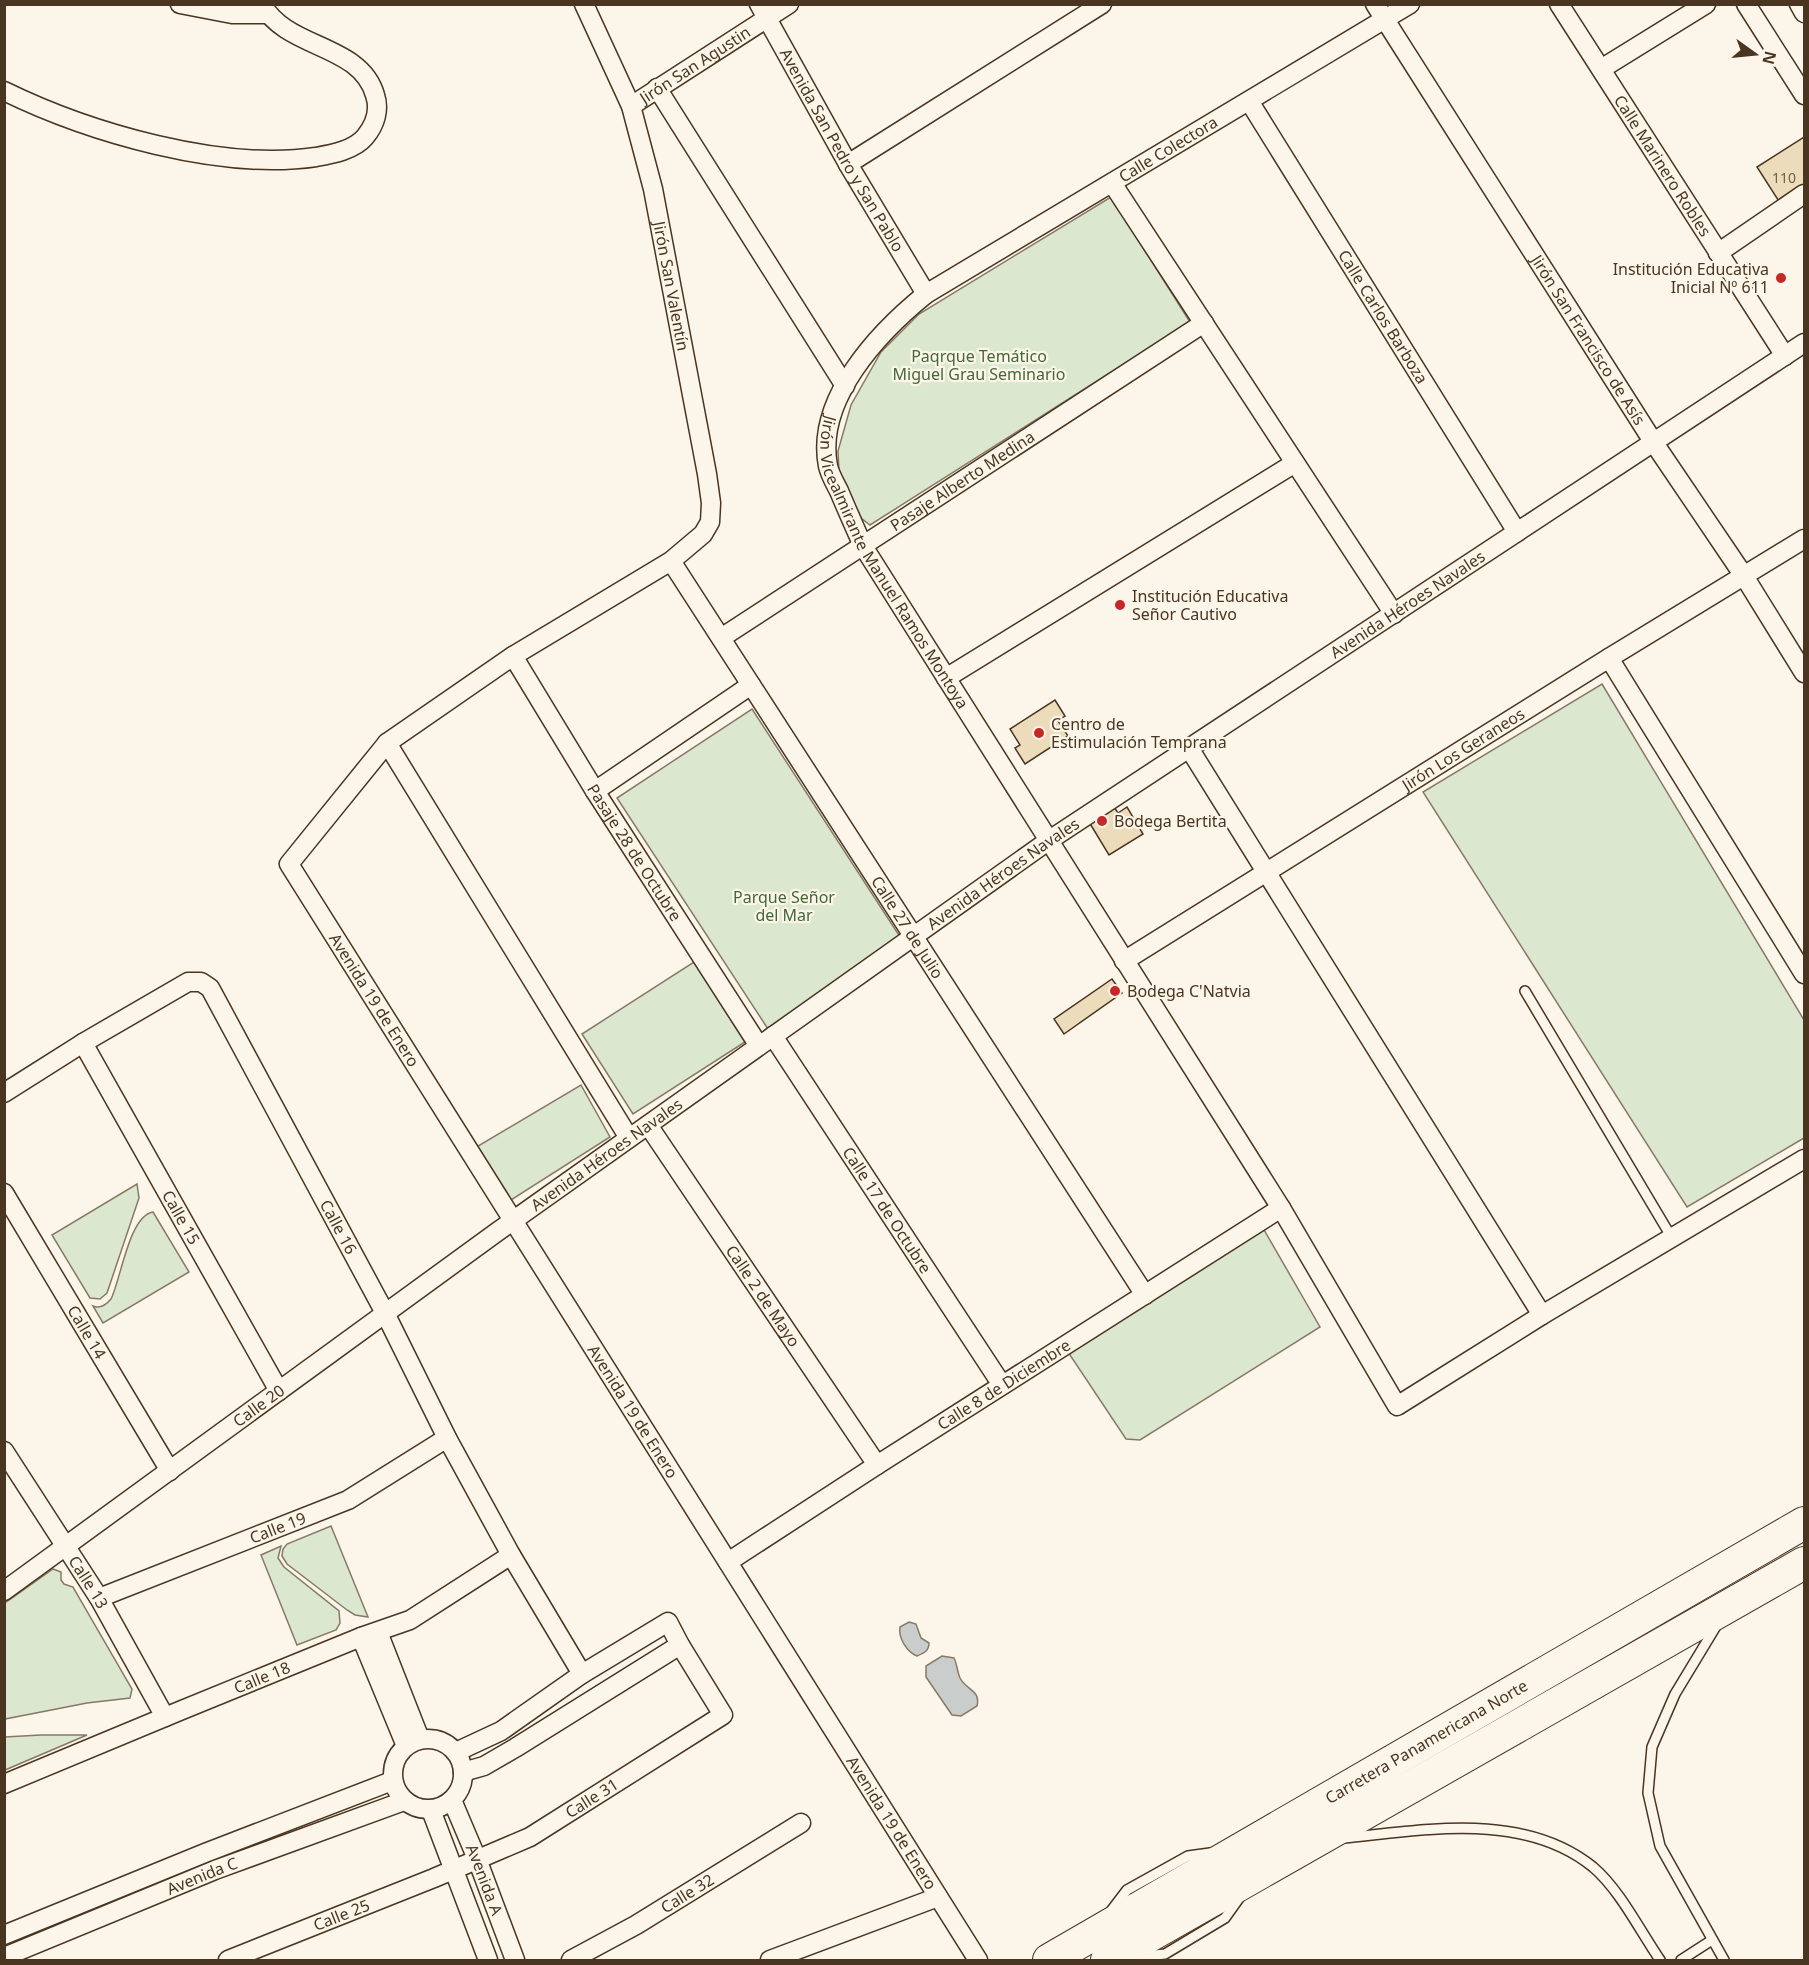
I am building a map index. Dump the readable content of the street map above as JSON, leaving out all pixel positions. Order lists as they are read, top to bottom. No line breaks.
{"streets":{"highway":["Carretera Panamericana Norte"],"street":["Jirón San Agustin","Calle Colectora","Avenida San Pedro y San Pablo","Calle Marinero Robles","Jirón San Valentín","Calle Carlos Barboza","Jirón San Francisco de Asís","Pasaje Alberto Medina","Jirón Vicealmirante Manuel Ramos Montoya","Avenida Héroes Navales","Jirón Los Geraneos","Pasaje 28 de Octubre","Calle 27 de Julio","Avenida 19 de Enero","Calle 17 de Octubre","Calle 15","Calle 16","Calle 2 de Mayo","Calle 14","Calle 8 de Diciembre","Calle 20","Calle 19","Calle 13","Calle 18","Calle 31","Avenida C","Avenida A","Calle 32","Calle 25"]},"crossings":[["Jirón San Agustin","Avenida San Pedro y San Pablo"],["Jirón San Agustin","Jirón San Valentín"],["Calle Colectora","Avenida San Pedro y San Pablo"],["Calle Colectora","Calle Carlos Barboza"],["Calle Colectora","Jirón San Francisco de Asís"],["Calle Colectora","Jirón Vicealmirante Manuel Ramos Montoya"],["Avenida San Pedro y San Pablo","Jirón Vicealmirante Manuel Ramos Montoya"],["Calle Marinero Robles","Avenida Héroes Navales"],["Jirón San Valentín","Pasaje 28 de Octubre"],["Jirón San Valentín","Calle 27 de Julio"],["Jirón San Valentín","Avenida 19 de Enero"],["Calle Carlos Barboza","Avenida Héroes Navales"],["Jirón San Francisco de Asís","Avenida Héroes Navales"],["Jirón San Francisco de Asís","Jirón Los Geraneos"],["Pasaje Alberto Medina","Jirón Vicealmirante Manuel Ramos Montoya"],["Pasaje Alberto Medina","Calle 27 de Julio"],["Jirón Vicealmirante Manuel Ramos Montoya","Avenida Héroes Navales"],["Jirón Vicealmirante Manuel Ramos Montoya","Jirón Los Geraneos"],["Jirón Vicealmirante Manuel Ramos Montoya","Calle 8 de Diciembre"],["Avenida Héroes Navales","Pasaje 28 de Octubre"],["Avenida Héroes Navales","Calle 27 de Julio"],["Avenida Héroes Navales","Avenida 19 de Enero"],["Avenida Héroes Navales","Calle 17 de Octubre"],["Avenida Héroes Navales","Calle 2 de Mayo"],["Avenida Héroes Navales","Calle 20"],["Pasaje 28 de Octubre","Calle 17 de Octubre"],["Calle 27 de Julio","Calle 8 de Diciembre"],["Avenida 19 de Enero","Calle 8 de Diciembre"],["Avenida 19 de Enero","Calle 20"],["Calle 17 de Octubre","Calle 8 de Diciembre"],["Calle 15","Calle 16"],["Calle 15","Calle 20"],["Calle 16","Calle 20"],["Calle 16","Calle 19"],["Calle 16","Calle 18"],["Calle 2 de Mayo","Calle 8 de Diciembre"],["Calle 14","Calle 20"],["Calle 20","Calle 13"],["Calle 19","Calle 13"],["Calle 13","Calle 18"],["Calle 31","Avenida A"],["Calle 31","Calle 25"],["Avenida C","Avenida A"],["Avenida A","Calle 25"]],"parks":["Paqrque Temático Miguel Grau Seminario","Parque Señor del Mar"],"places":["Institución Educativa Inicial Nº 611","Institución Educativa Señor Cautivo","Centro de Estimulación Temprana","Bodega Bertita","Bodega C'Natvia"],"house_numbers":["110"],"north":"right"}
